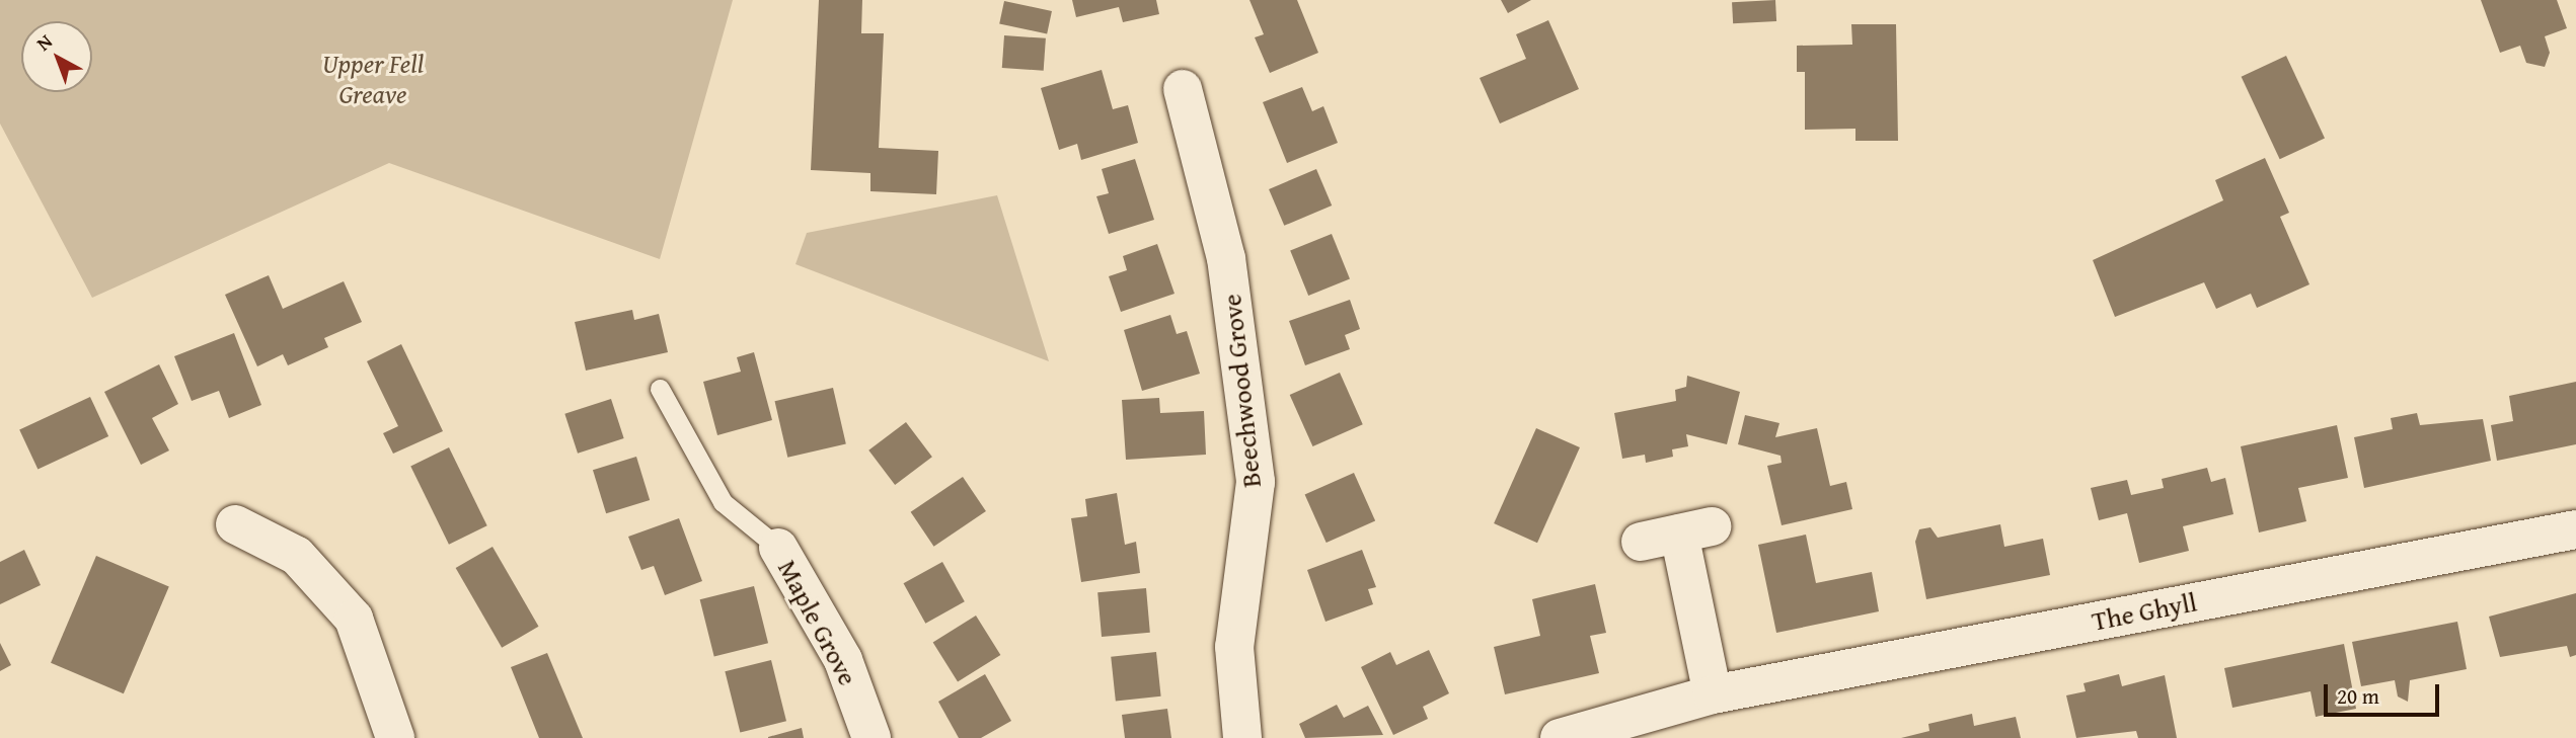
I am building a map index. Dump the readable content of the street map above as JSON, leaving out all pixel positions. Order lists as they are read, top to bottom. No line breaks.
{"streets":{"street":["Beechwood Grove","The Ghyll","Maple Grove"]},"parks":["Upper Fell Greave"],"scale_bar":"20 m","north":"top left"}
